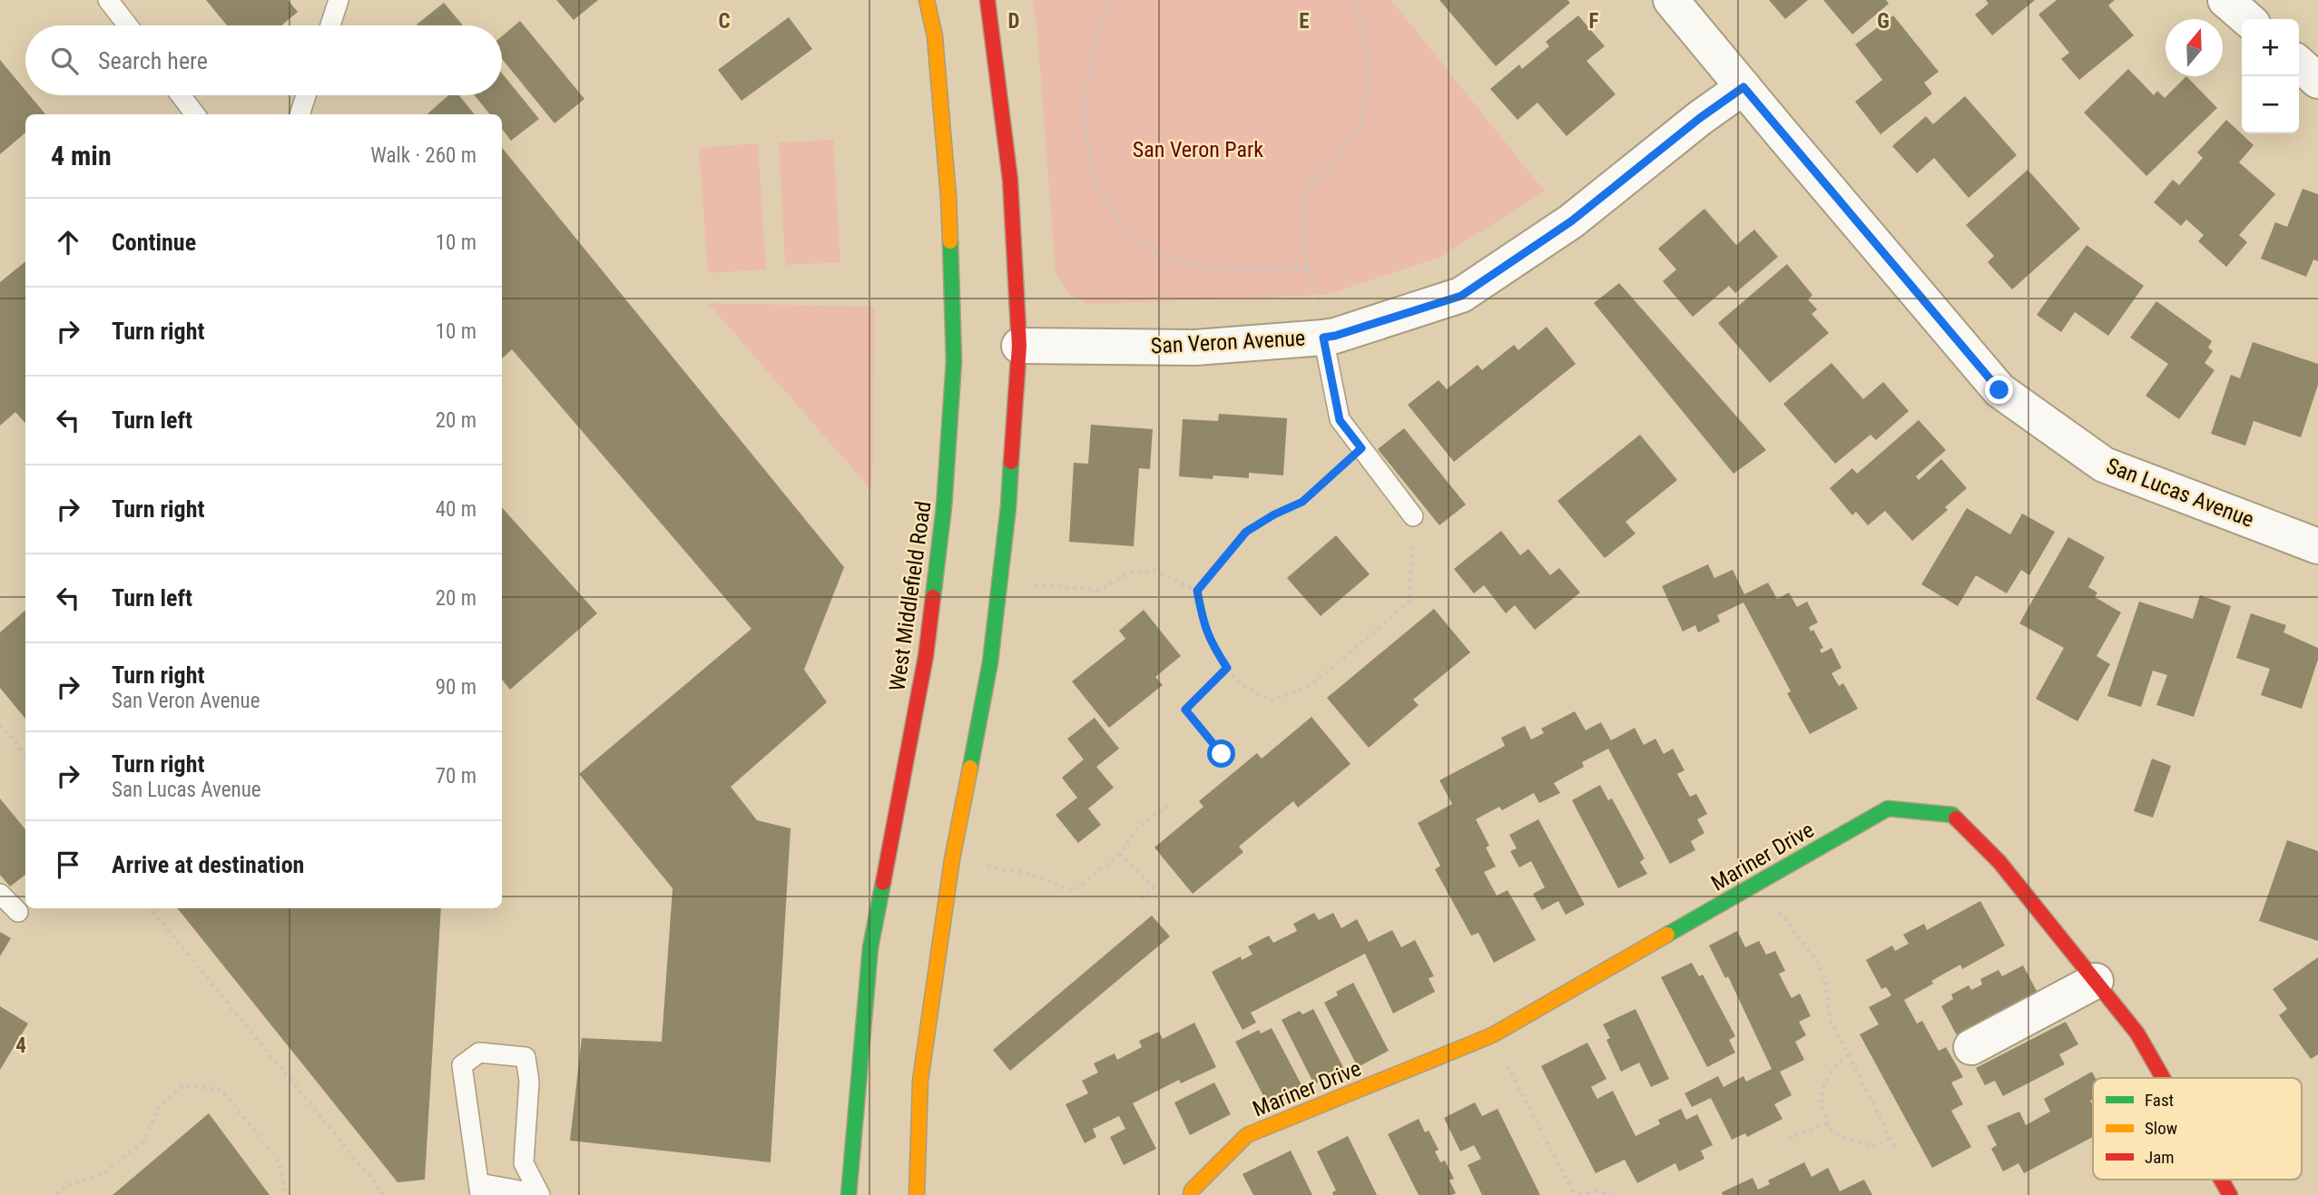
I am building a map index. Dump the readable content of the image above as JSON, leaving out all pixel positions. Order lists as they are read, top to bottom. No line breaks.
{"streets":{"main road":["West Middlefield Road","Mariner Drive"],"street":["San Veron Avenue","San Lucas Avenue"]},"crossings":[["San Veron Avenue","San Lucas Avenue"]],"parks":["San Veron Park"],"legend":["Fast","Slow","Jam"],"north":"top","page":{"map_buttons":["+","−"],"search":"Search here","heading":["4 min","Walk · 260 m"],"list":[["Continue","10 m"],["Turn right","10 m"],["Turn left","20 m"],["Turn right","40 m"],["Turn left","20 m"],["Turn right","San Veron Avenue","90 m"],["Turn right","San Lucas Avenue","70 m"],"Arrive at destination"]},"grid":{"columns":["C","D","E","F","G"],"rows":["4"]}}
